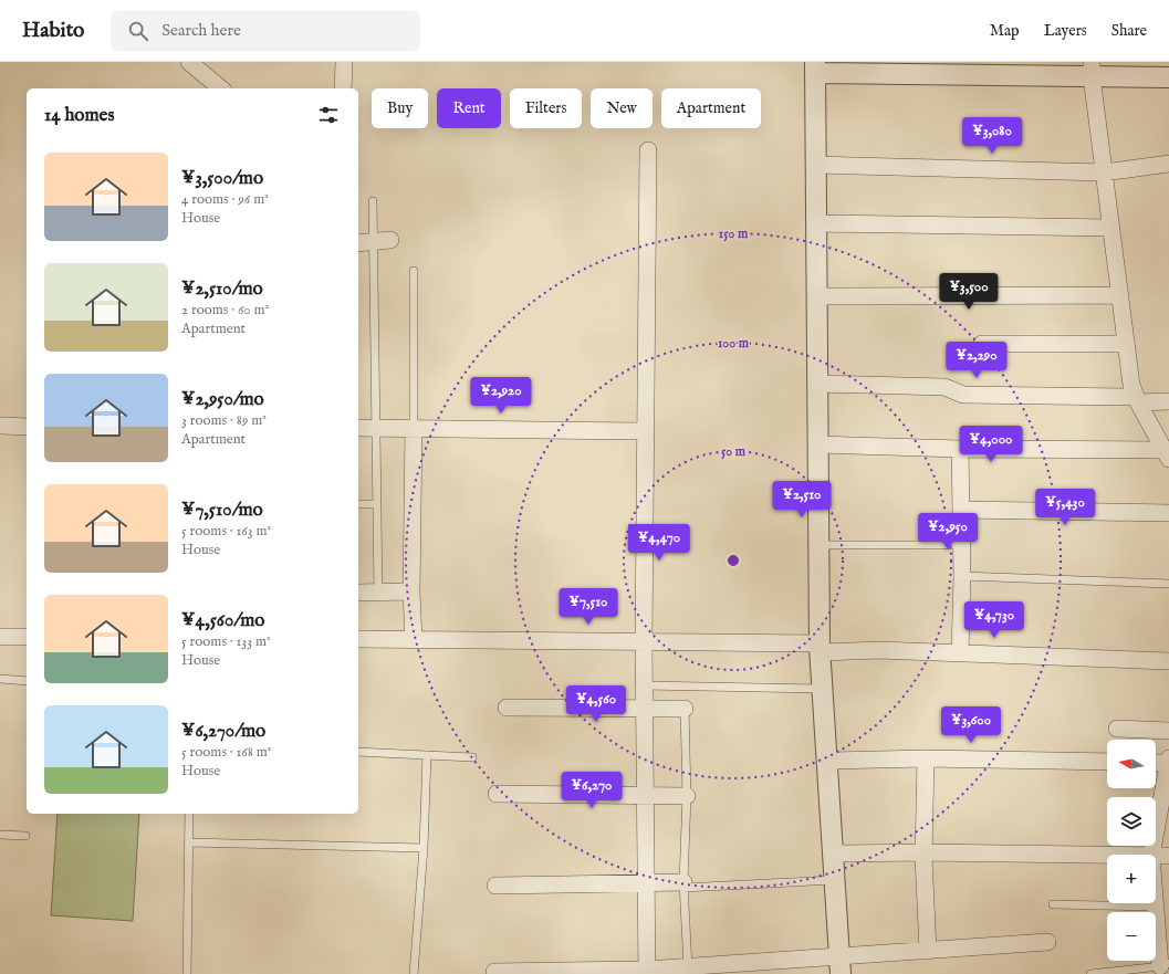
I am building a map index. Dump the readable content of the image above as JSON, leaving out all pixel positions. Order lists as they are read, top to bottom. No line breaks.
{"north":"left","page":{"header":"Habito","search":"Search here","nav":["Map","Layers","Share"],"chip":["Buy","Rent","Filters","New","Apartment"],"heading":"14 homes","price":["¥3,080","¥3,500","¥2,290","¥2,920","¥4,000","¥2,510","¥5,430","¥2,950","¥4,470","¥7,510","¥4,730","¥4,560","¥3,600","¥6,270"],"list":[{"name":"¥3,500/mo","note":"4 rooms · 96 m² · House"},{"name":"¥2,510/mo","note":"2 rooms · 60 m² · Apartment"},{"name":"¥2,950/mo","note":"3 rooms · 89 m² · Apartment"},{"name":"¥7,510/mo","note":"5 rooms · 163 m² · House"},{"name":"¥4,560/mo","note":"5 rooms · 133 m² · House"},{"name":"¥6,270/mo","note":"5 rooms · 168 m² · House"}],"map_buttons":["+","−"]},"rings":["150 m","100 m","50 m"]}
